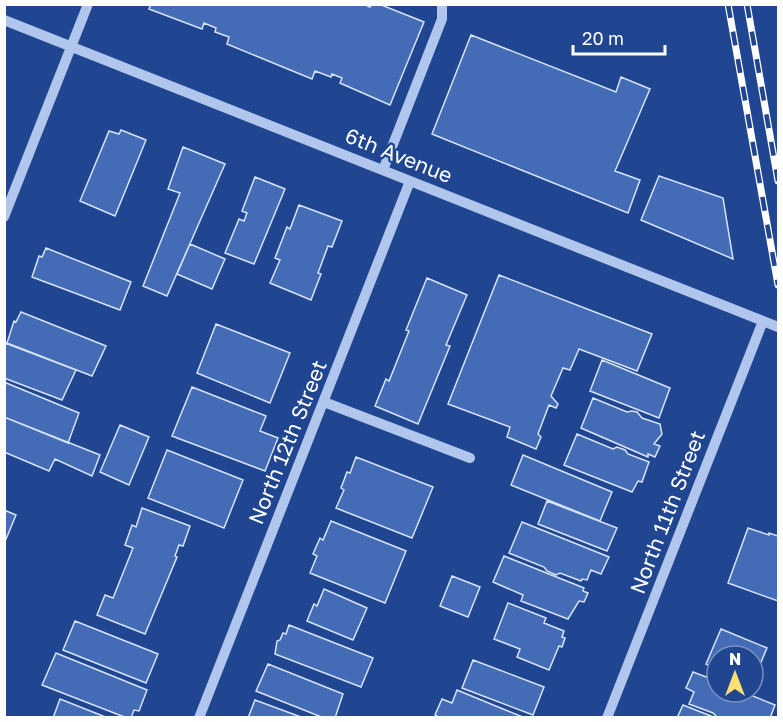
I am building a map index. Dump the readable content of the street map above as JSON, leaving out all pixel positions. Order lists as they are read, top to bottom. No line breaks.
{"streets":{"street":["6th Avenue","North 12th Street","North 11th Street"]},"crossings":[["6th Avenue","North 12th Street"],["6th Avenue","North 11th Street"]],"scale_bar":"20 m","north":"top"}
